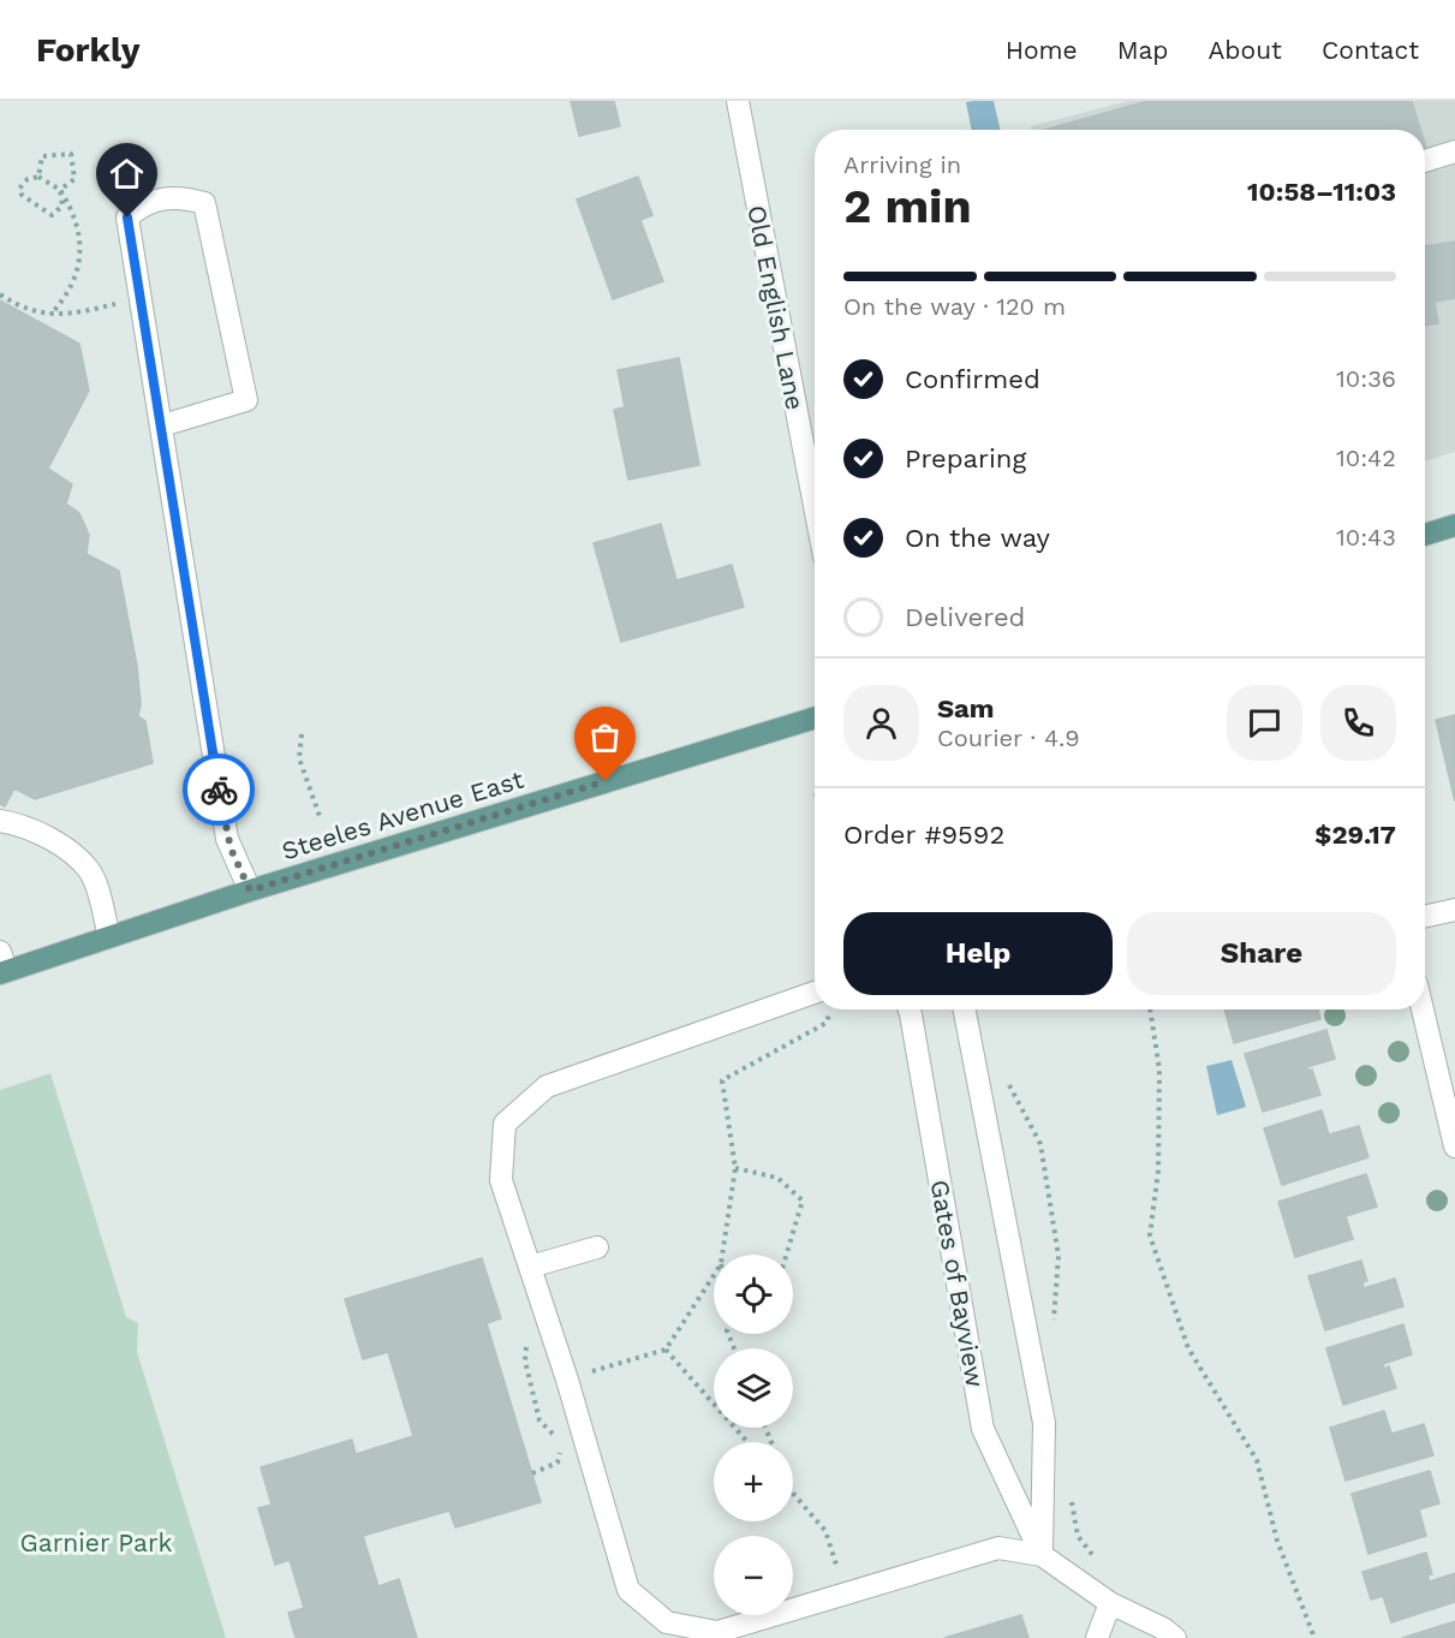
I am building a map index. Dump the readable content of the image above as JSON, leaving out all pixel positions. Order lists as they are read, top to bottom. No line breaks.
{"streets":{"main road":["Steeles Avenue East"],"street":["Old English Lane","Gates of Bayview"]},"parks":["Garnier Park"],"page":{"header":"Forkly","nav":["Home","Map","About","Contact"],"heading":["2 min","Arriving in","10:58–11:03"],"panel":["Sam","Courier · 4.9","Order #9592","$29.17"],"bar":"On the way · 120 m","list":[["Confirmed","10:36"],["Preparing","10:42"],["On the way","10:43"],"Delivered"],"buttons":["Help","Share"],"map_buttons":["+","−"]}}
